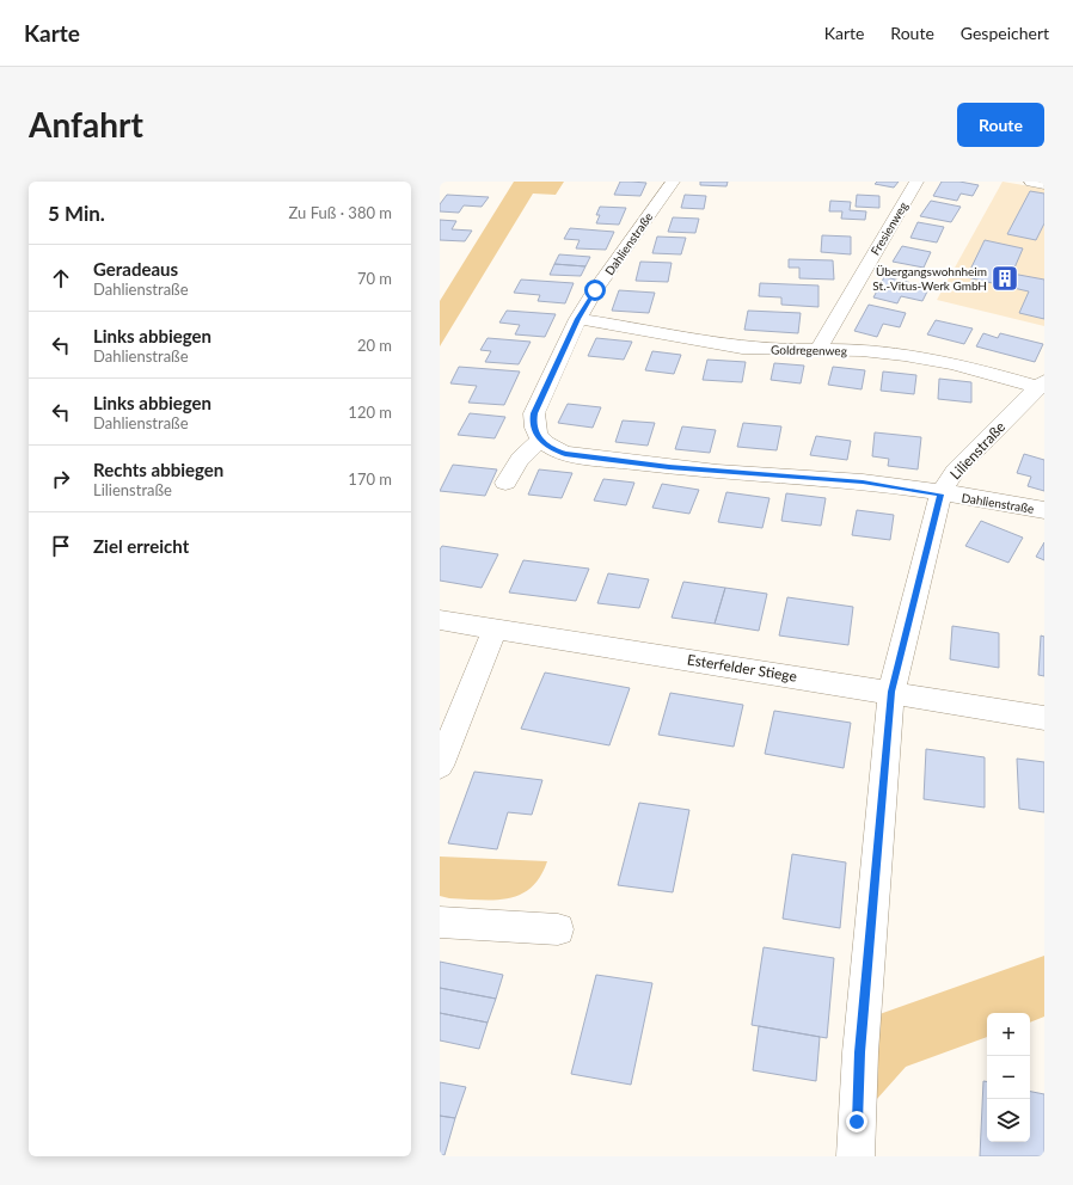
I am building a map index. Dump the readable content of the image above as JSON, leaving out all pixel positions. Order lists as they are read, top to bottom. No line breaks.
{"streets":{"street":["Fresienweg","Dahlienstraße","Goldregenweg","Lilienstraße","Esterfelder Stiege"]},"crossings":[["Fresienweg","Goldregenweg"],["Dahlienstraße","Goldregenweg"],["Dahlienstraße","Lilienstraße"],["Goldregenweg","Lilienstraße"],["Lilienstraße","Esterfelder Stiege"]],"places":{"building":["Übergangswohnheim St.-Vitus-Werk GmbH"]},"page":{"header":"Karte","nav":["Karte","Route","Gespeichert"],"buttons":"Route","title":"Anfahrt","heading":["5 Min.","Zu Fuß · 380 m"],"list":[["Geradeaus","Dahlienstraße","70 m"],["Links abbiegen","Dahlienstraße","20 m"],["Links abbiegen","Dahlienstraße","120 m"],["Rechts abbiegen","Lilienstraße","170 m"],"Ziel erreicht"],"map_buttons":["+","−"]}}
